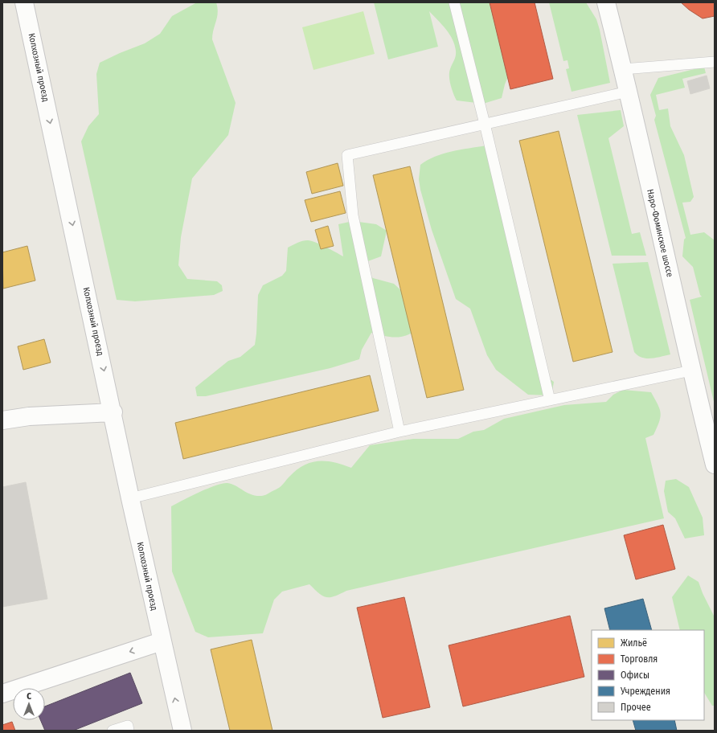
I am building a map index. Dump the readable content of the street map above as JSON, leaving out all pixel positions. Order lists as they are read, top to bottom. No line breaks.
{"streets":{"street":["Колхозный проезд","Наро-Фоминское шоссе"]},"legend":["Жильё","Торговля","Офисы","Учреждения","Прочее"],"north":"top"}
